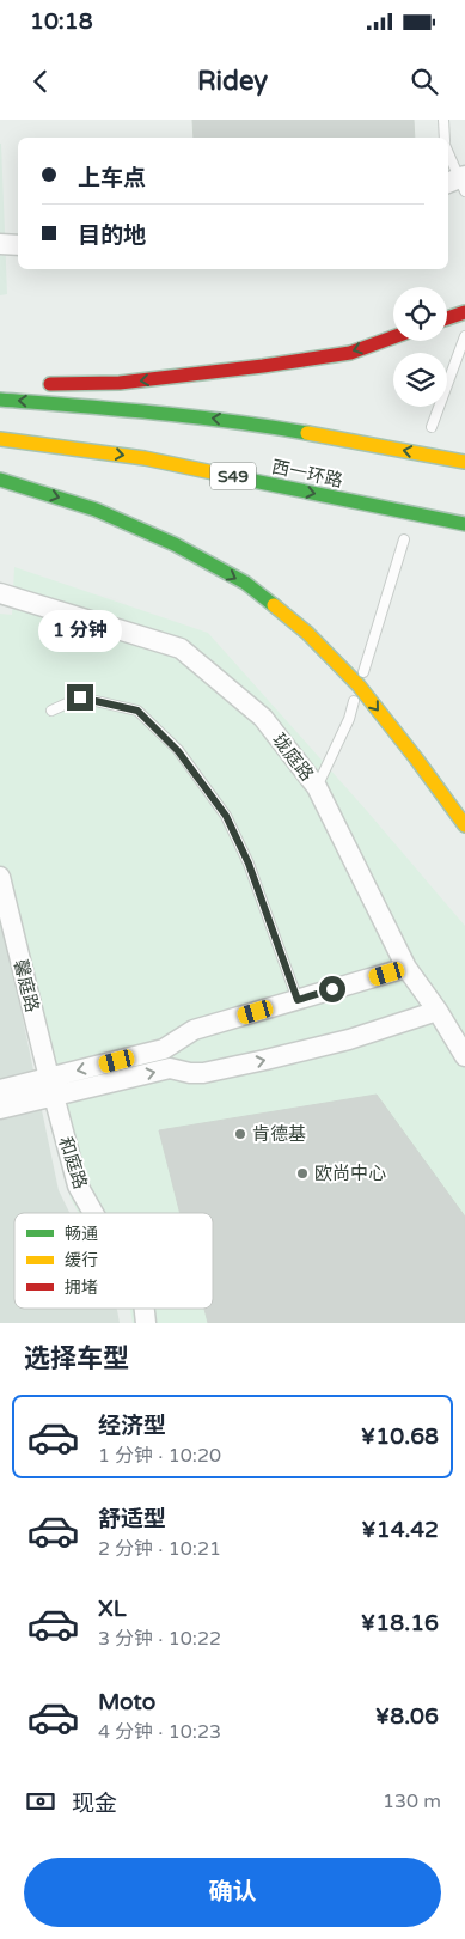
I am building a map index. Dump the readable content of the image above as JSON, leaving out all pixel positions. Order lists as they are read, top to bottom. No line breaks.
{"streets":{"highway":["西一环路","S49"],"street":["珑庭路","馨庭路","和庭路"]},"crossings":[["馨庭路","和庭路"]],"places":["肯德基","欧尚中心"],"legend":["畅通","缓行","拥堵"],"page":{"status":"10:18","header":"Ridey","banner":["上车点","目的地"],"bubble":"1 分钟","heading":"选择车型","list":[{"name":"经济型","note":"1 分钟 · 10:20","value":"¥10.68"},{"name":"舒适型","note":"2 分钟 · 10:21","value":"¥14.42"},{"name":"XL","note":"3 分钟 · 10:22","value":"¥18.16"},{"name":"Moto","note":"4 分钟 · 10:23","value":"¥8.06"}],"pay":["现金","130 m"],"buttons":"确认"}}
